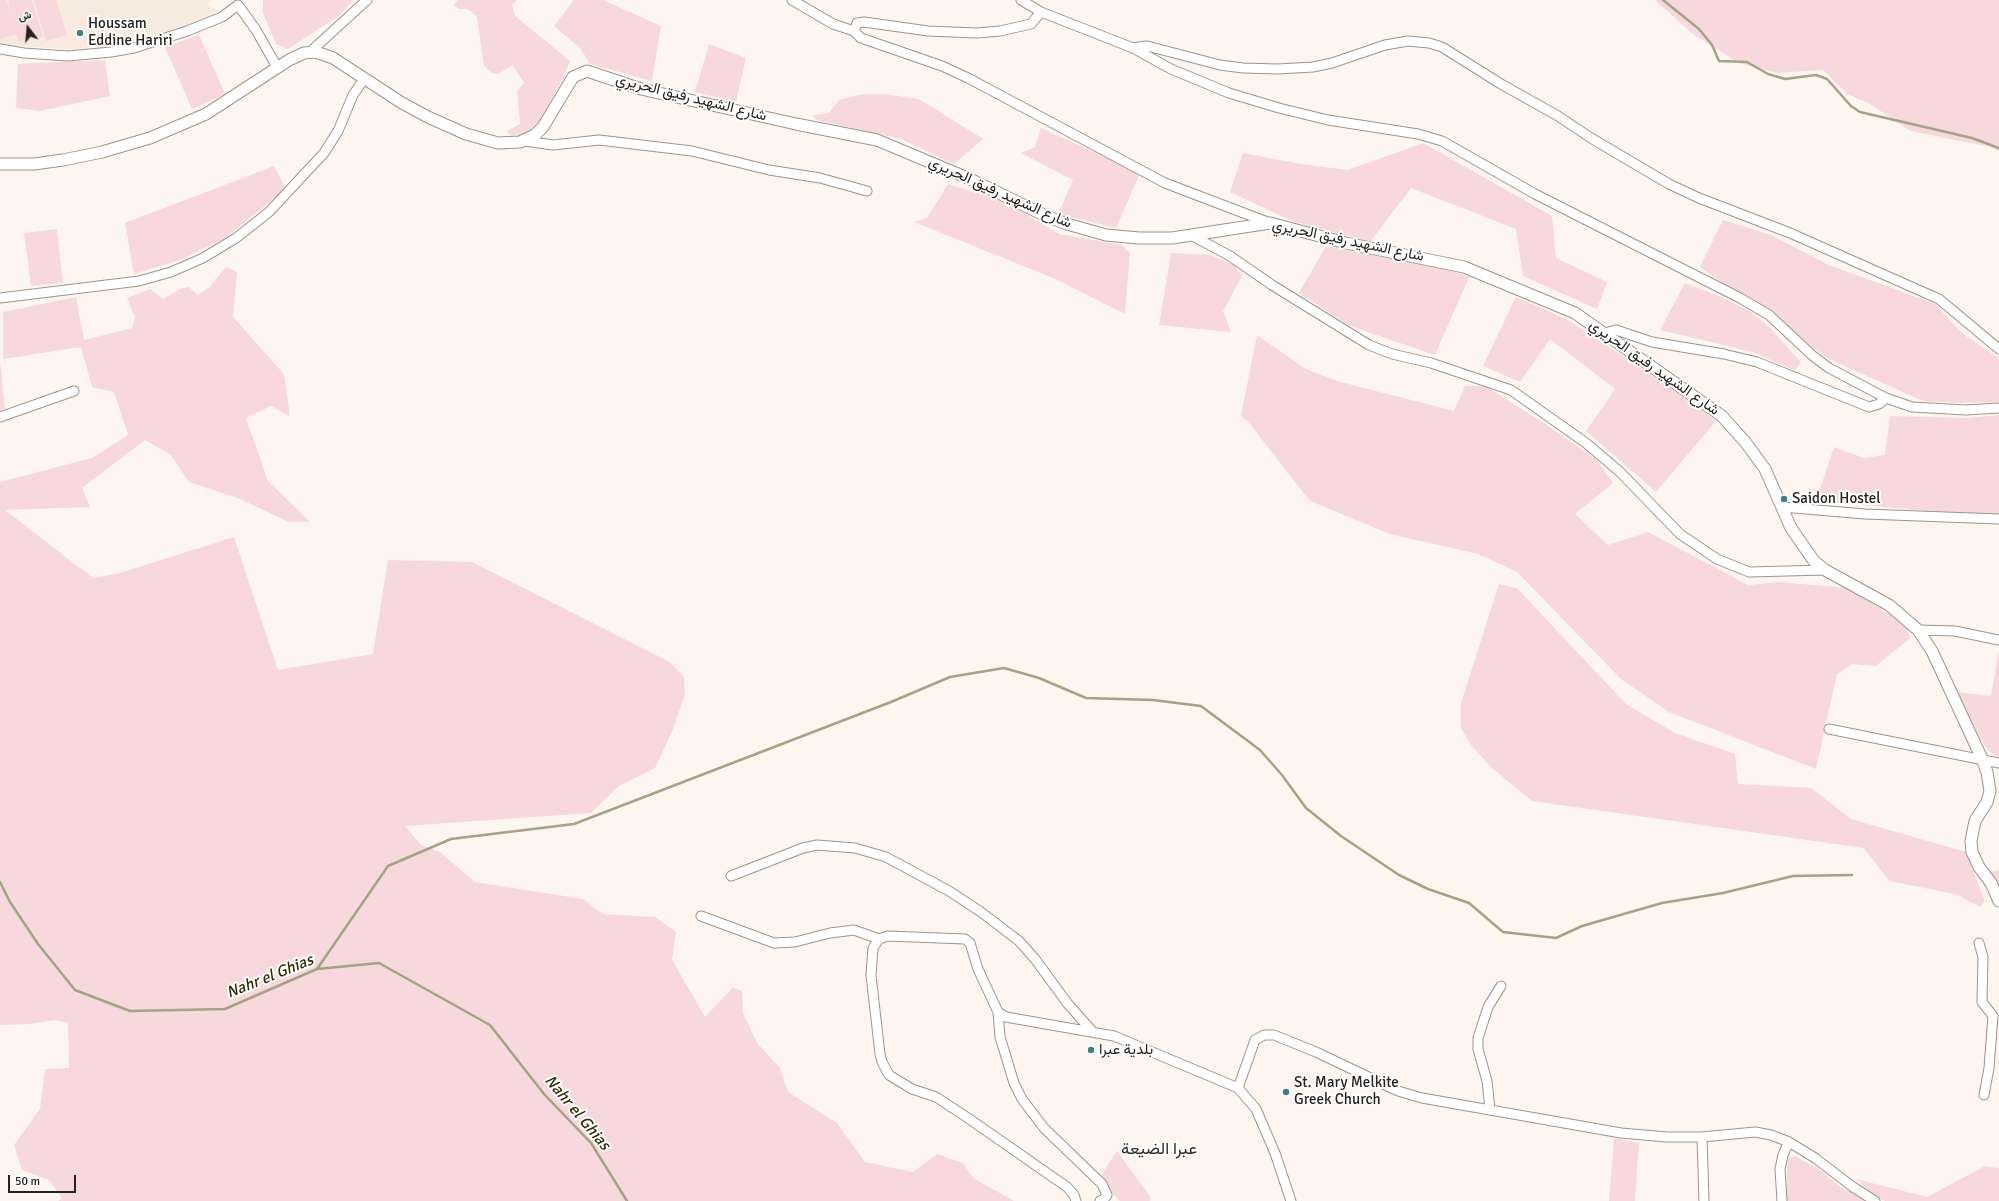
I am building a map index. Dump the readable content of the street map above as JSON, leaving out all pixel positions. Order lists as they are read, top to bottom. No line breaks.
{"streets":{"street":["شارع الشهيد رفيق الحريري"]},"districts":["عبرا الضيعة"],"water":["Nahr el Ghias"],"places":["Houssam Eddine Hariri","Saidon Hostel","بلدية عبرا","St. Mary Melkite Greek Church"],"scale_bar":"50 m","north":"top"}
